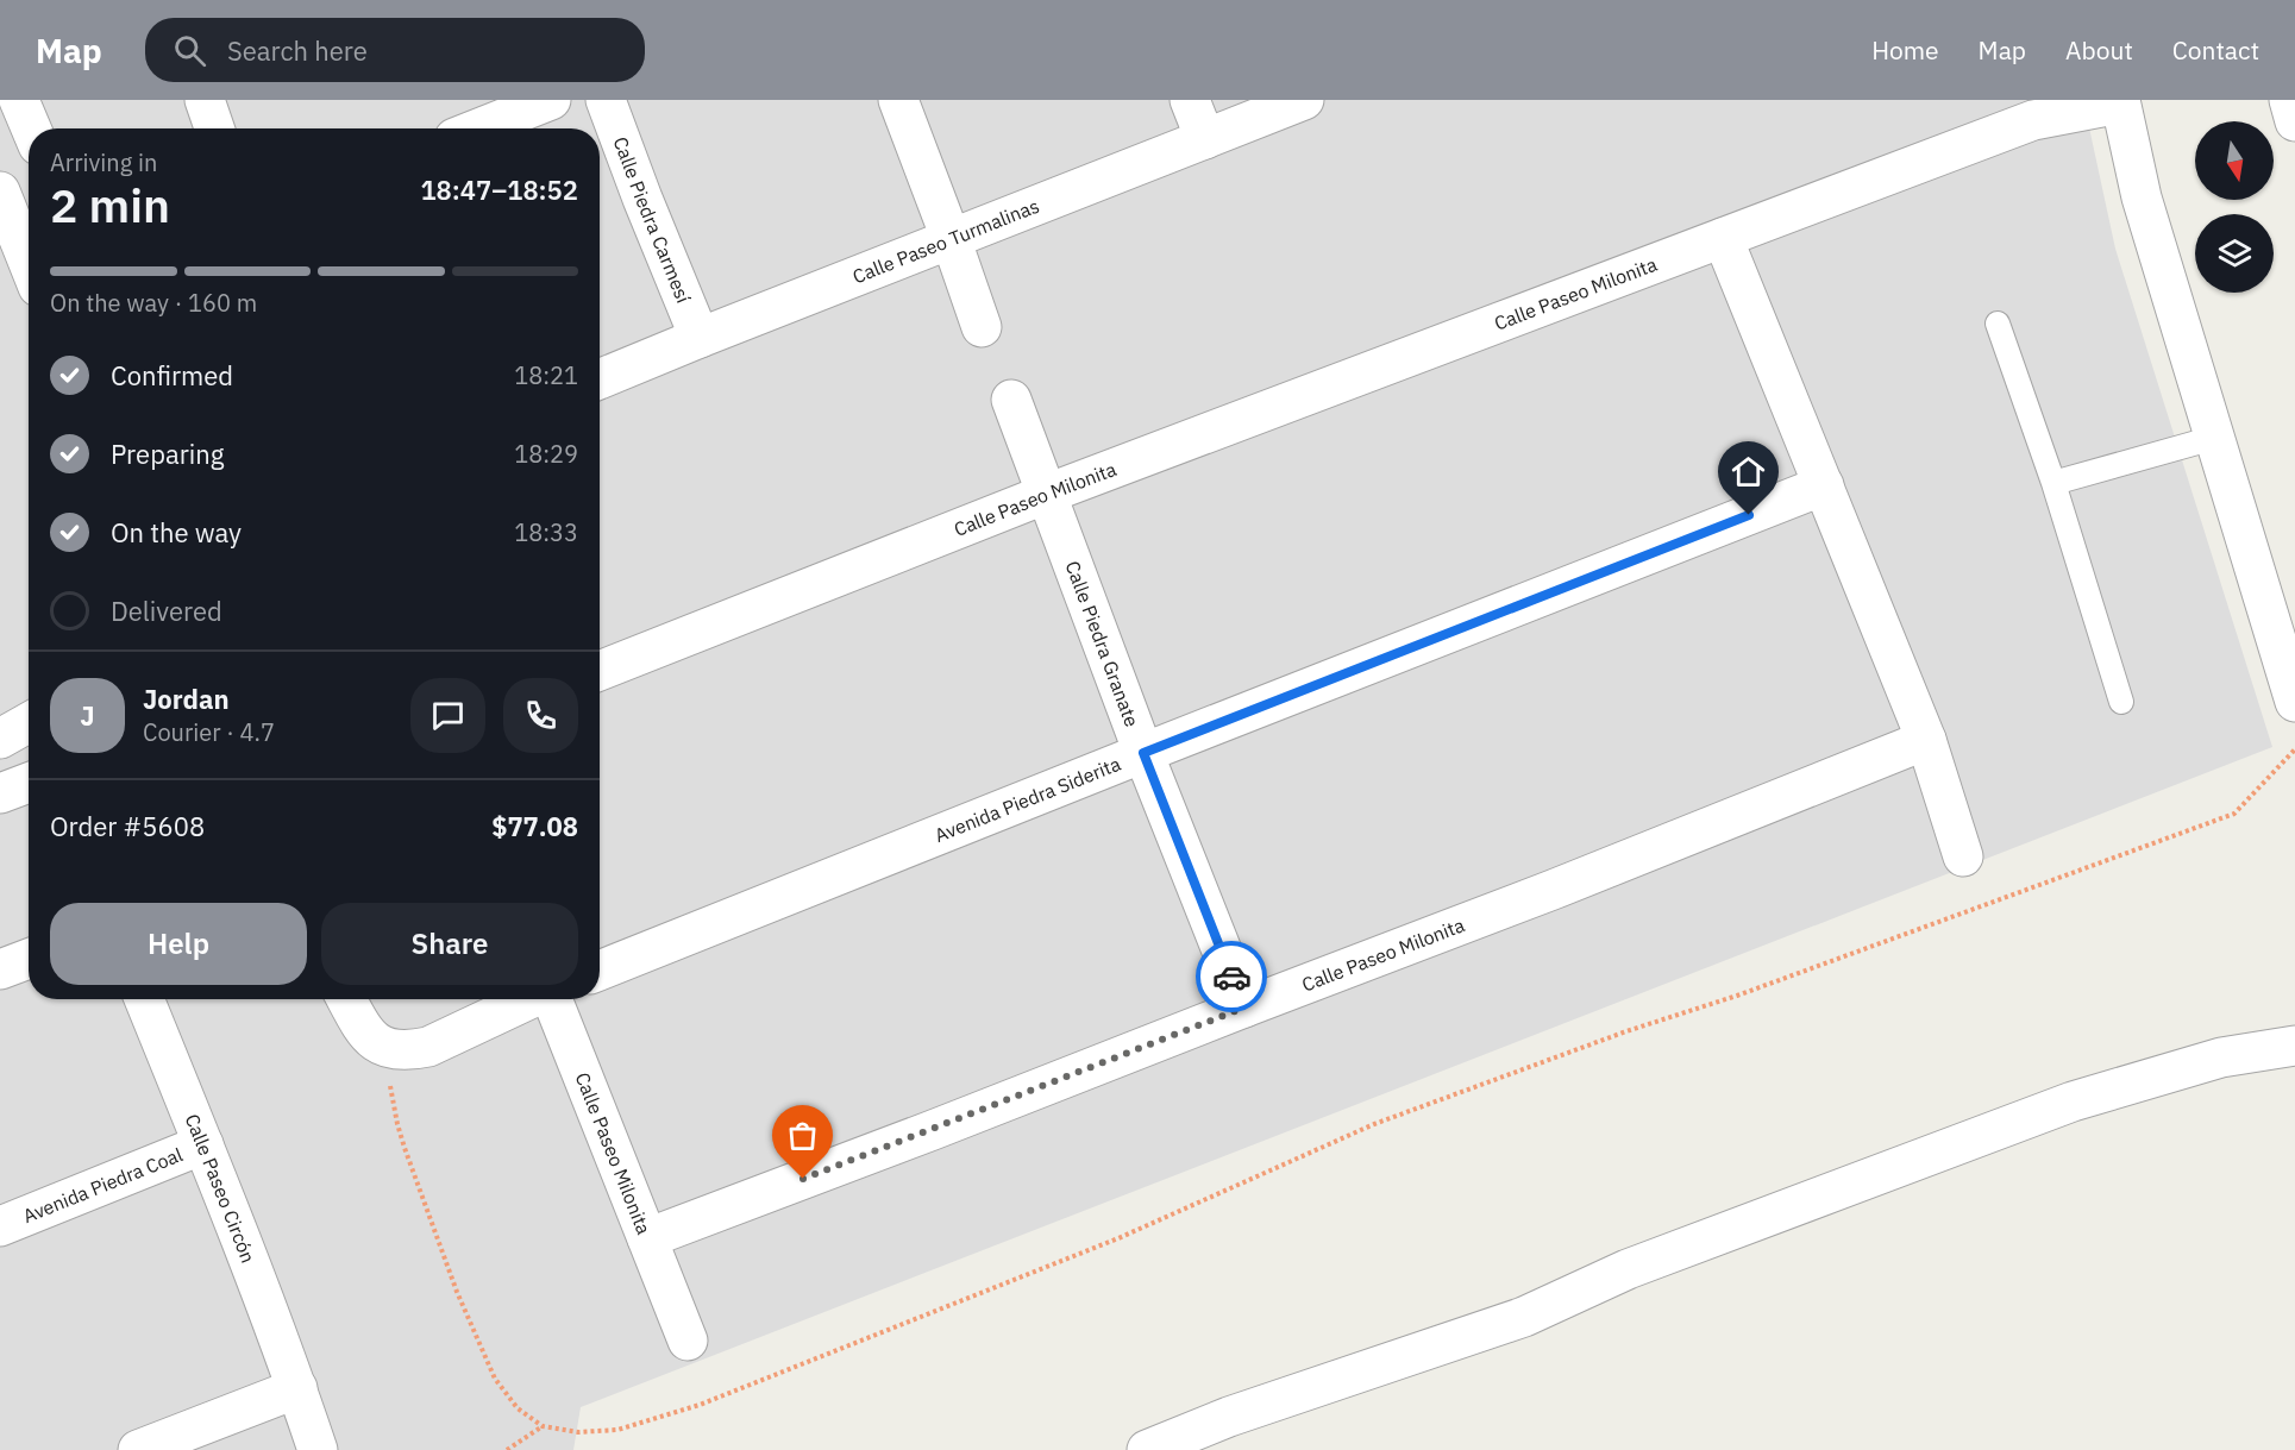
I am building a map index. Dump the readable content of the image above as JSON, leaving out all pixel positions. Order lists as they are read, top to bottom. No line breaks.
{"streets":{"street":["Calle Piedra Carmesí","Calle Paseo Turmalinas","Calle Paseo Milonita","Calle Piedra Granate","Avenida Piedra Siderita","Avenida Piedra Coal","Calle Paseo Circón"]},"crossings":[["Calle Piedra Carmesí","Calle Paseo Turmalinas"],["Calle Paseo Milonita","Calle Piedra Granate"],["Calle Piedra Granate","Avenida Piedra Siderita"],["Avenida Piedra Coal","Calle Paseo Circón"]],"north":"bottom","page":{"header":"Map","search":"Search here","nav":["Home","Map","About","Contact"],"heading":["2 min","Arriving in","18:47–18:52"],"panel":["Jordan","Courier · 4.7","Order #5608","$77.08"],"bar":"On the way · 160 m","list":[["Confirmed","18:21"],["Preparing","18:29"],["On the way","18:33"],"Delivered"],"round":"J","buttons":["Help","Share"]}}
